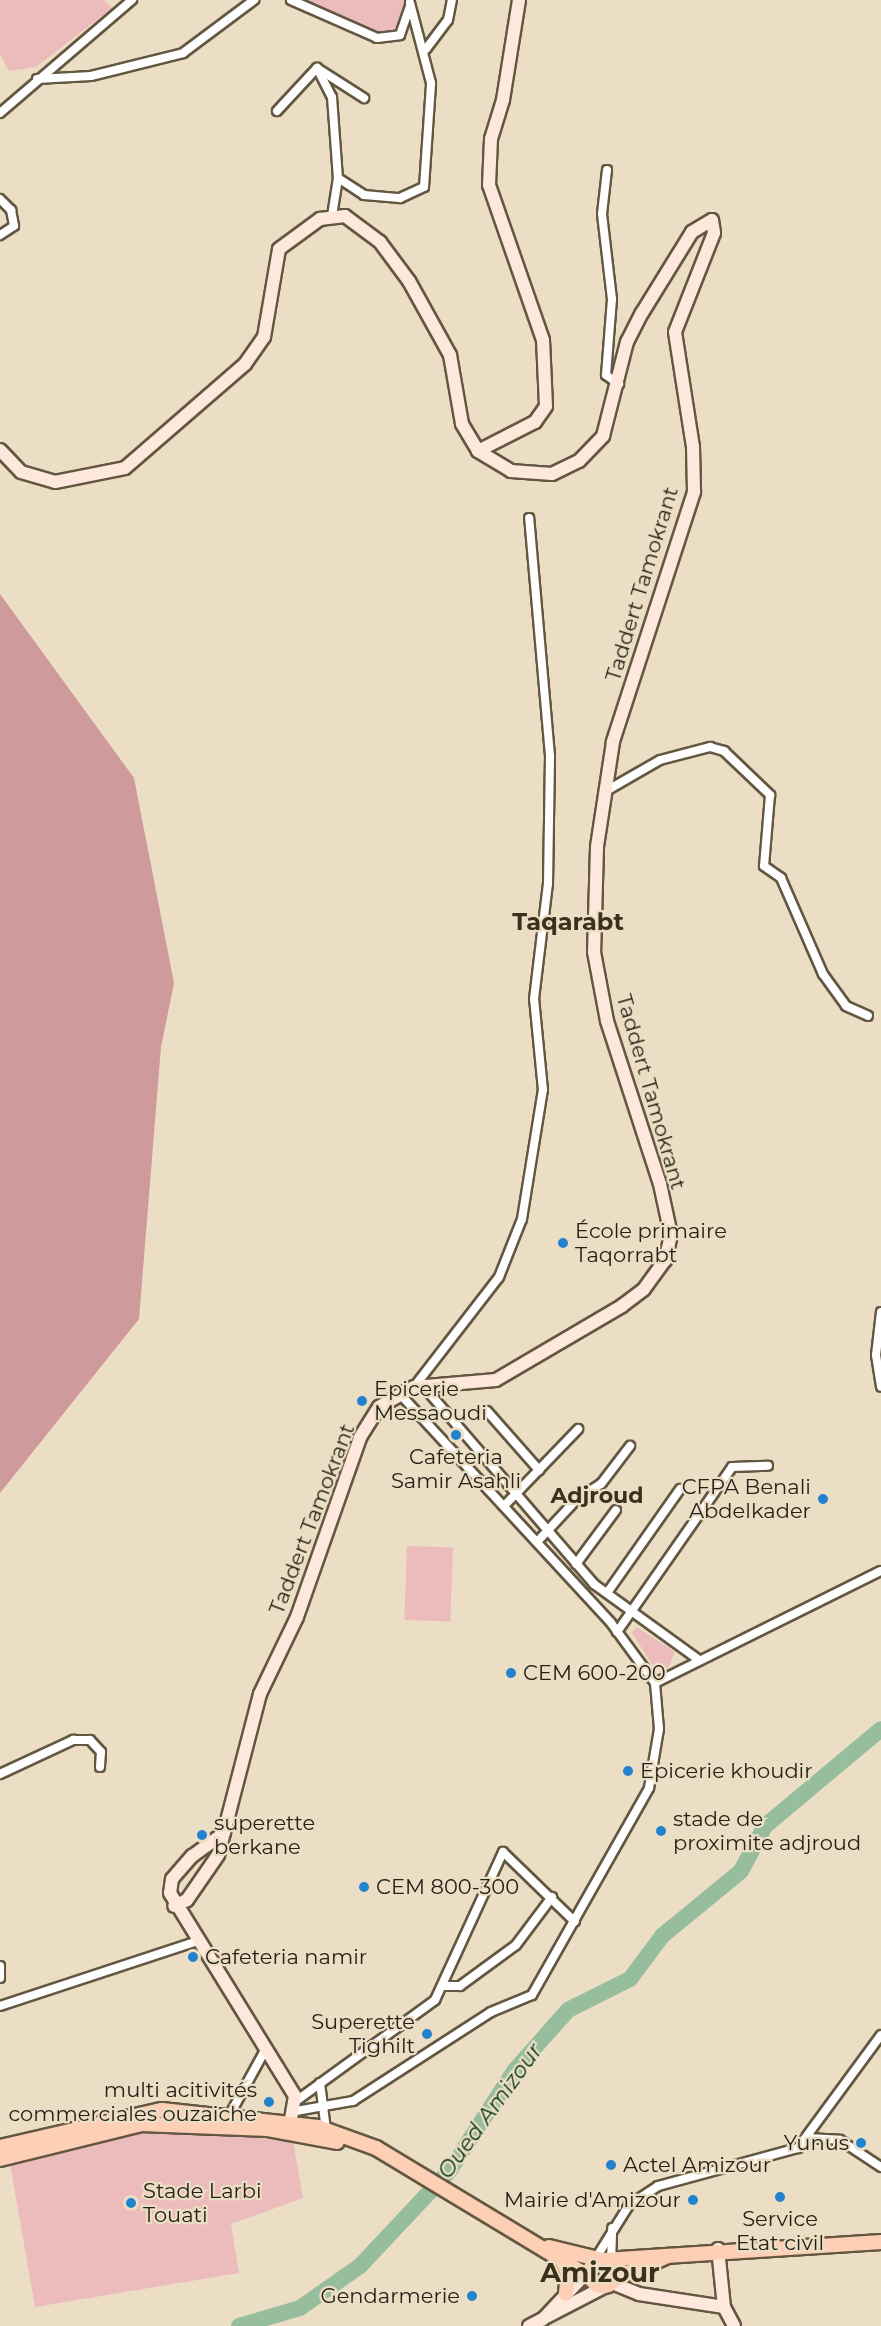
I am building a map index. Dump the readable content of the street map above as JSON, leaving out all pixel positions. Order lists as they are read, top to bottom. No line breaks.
{"streets":{"main road":["Taddert Tamokrant"]},"districts":["Taqarabt","Adjroud","Amizour"],"water":["Oued Amizour"],"places":["École primaire Taqorrabt","Epicerie Messaoudi","Cafeteria Samir Asahli","CFPA Benali Abdelkader","CEM 600-200","Epicerie khoudir","stade de proximite adjroud","superette berkane","CEM 800-300","Cafeteria namir","Superette Tighilt","multi acitivités commerciales ouzaiche","Yunus","Actel Amizour","Service Etat civil","Mairie d'Amizour","Stade Larbi Touati","Gendarmerie"]}
